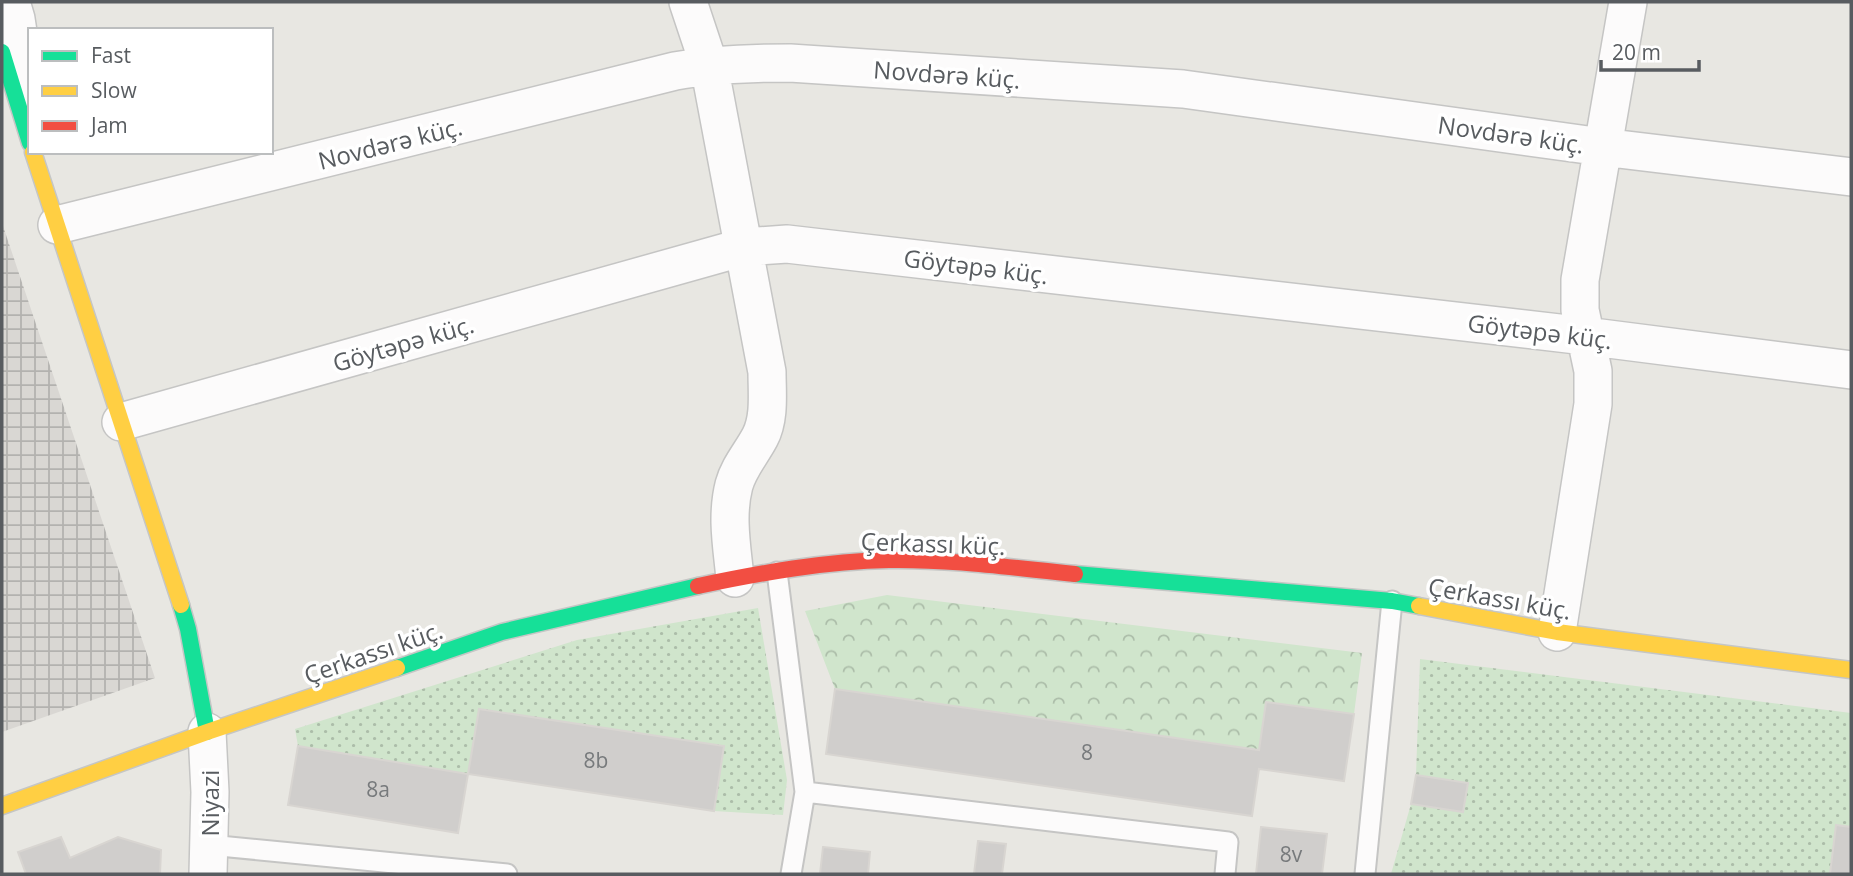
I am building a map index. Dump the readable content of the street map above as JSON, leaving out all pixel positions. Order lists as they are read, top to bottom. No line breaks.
{"streets":{"street":["Novdərə küç.","Göytəpə küç.","Çerkassı küç.","Niyazi"]},"crossings":[["Çerkassı küç.","Niyazi"]],"house_numbers":["8","8b","8a","8v"],"legend":["Fast","Slow","Jam"],"scale_bar":"20 m"}
